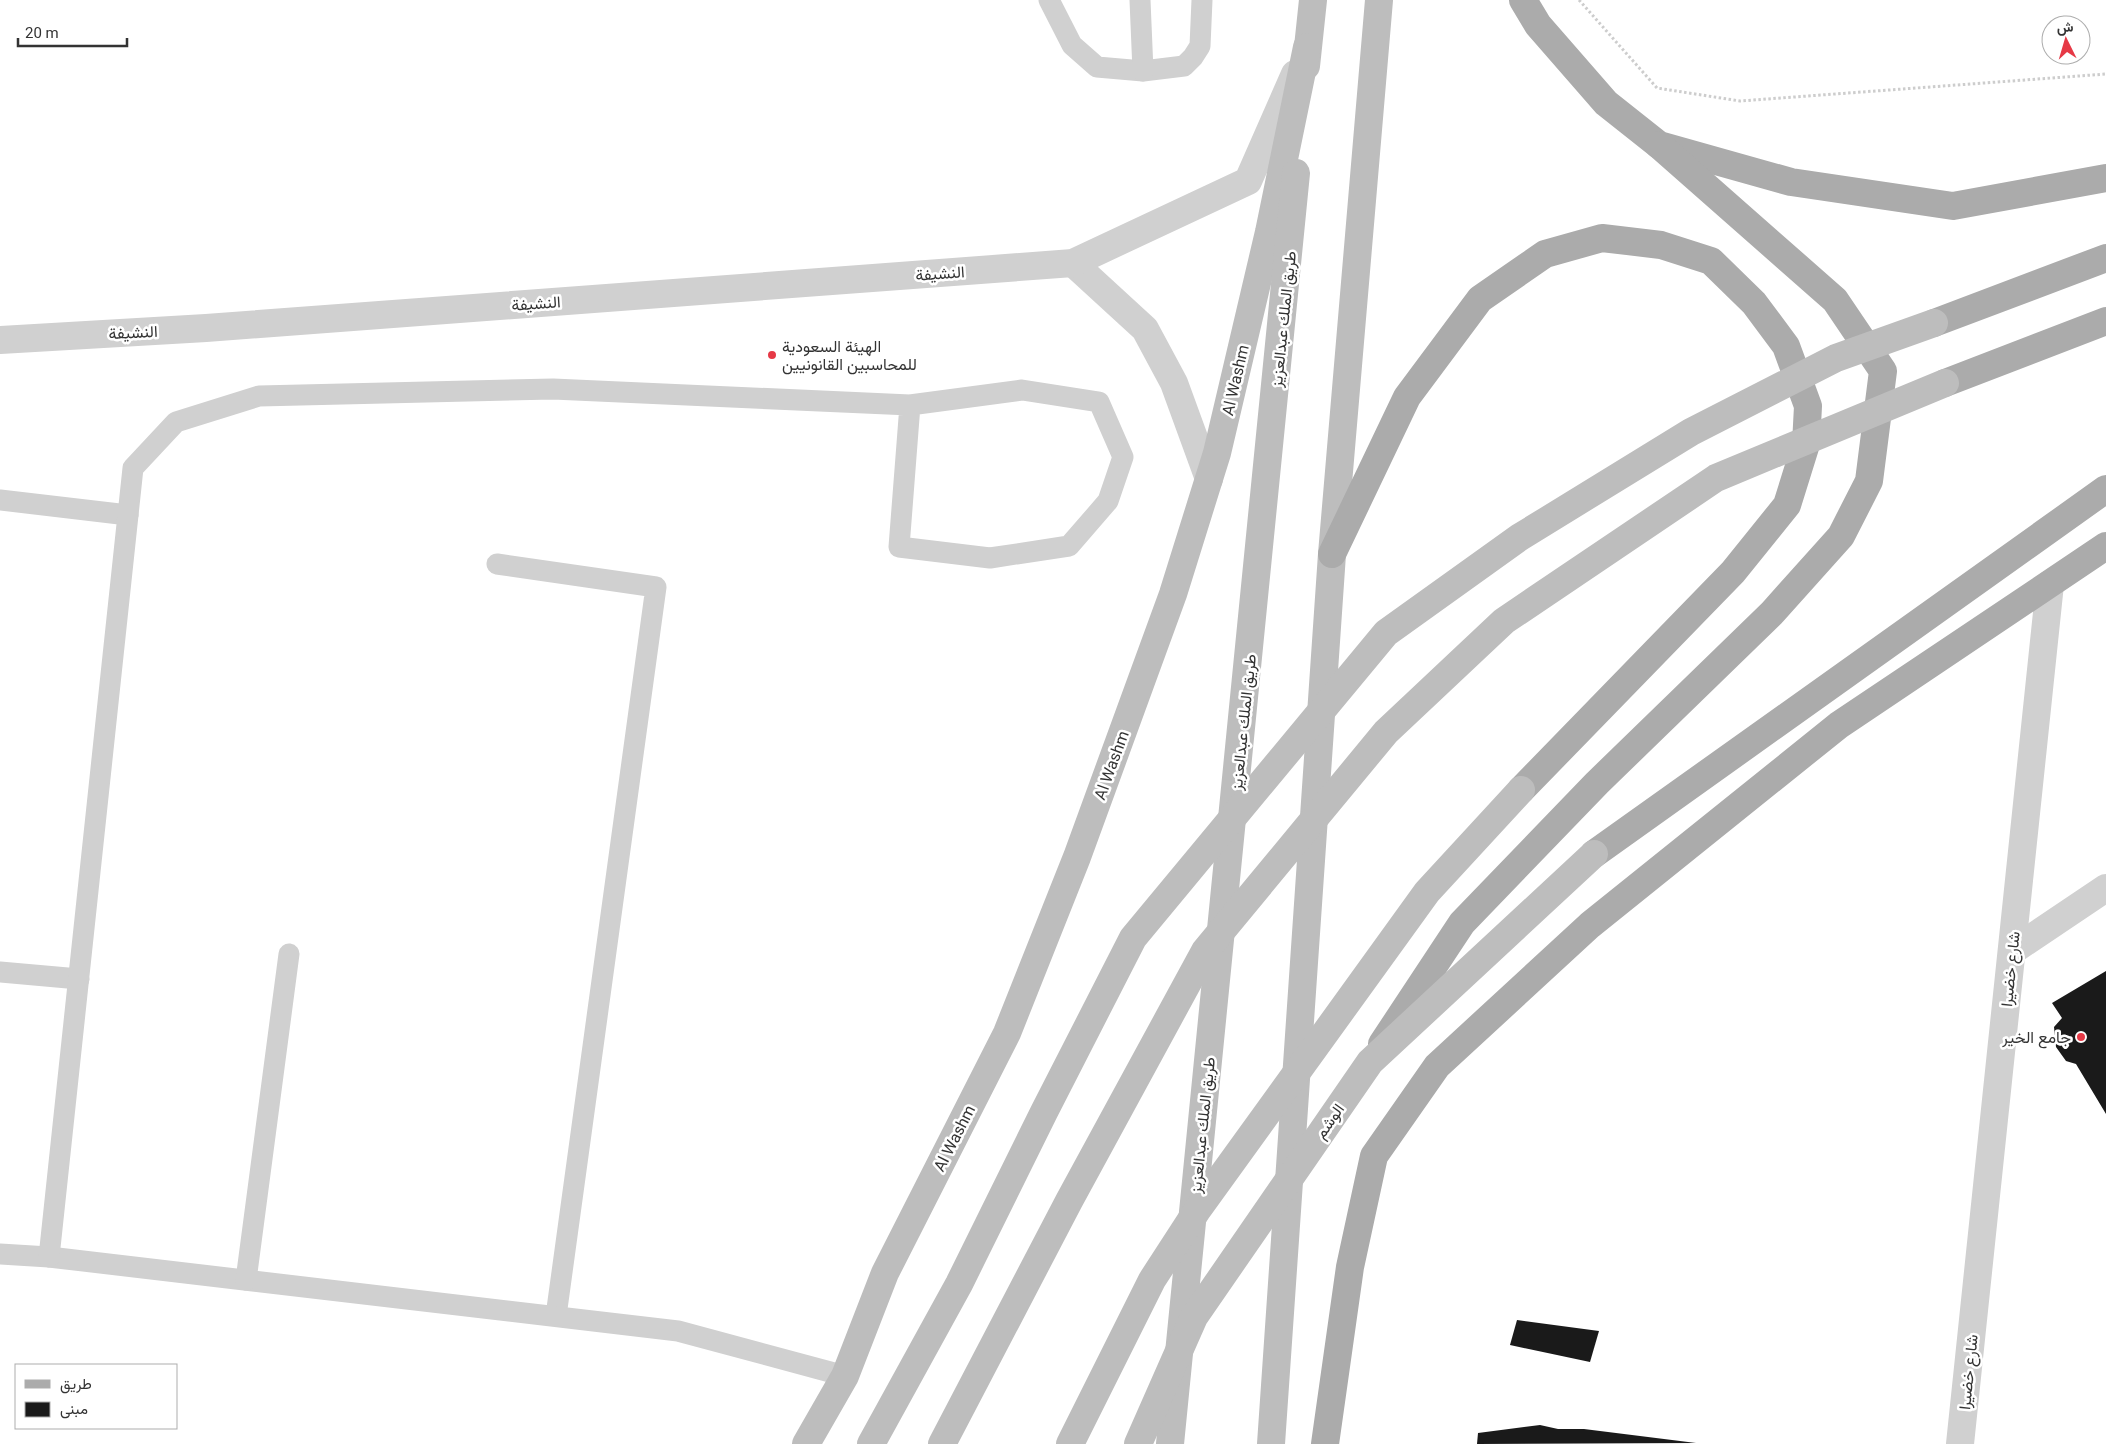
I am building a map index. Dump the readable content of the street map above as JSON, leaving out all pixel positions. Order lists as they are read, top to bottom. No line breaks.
{"streets":{"street":["النشيفة","طريق الملك عبدالعزيز","Al Washm","شارع خضيرا","الوشم"]},"crossings":[["طريق الملك عبدالعزيز","Al Washm"]],"places":["الهيئة السعودية للمحاسبين القانونيين","جامع الخير"],"legend":["طريق","مبنى"],"scale_bar":"20 m","north":"top"}
